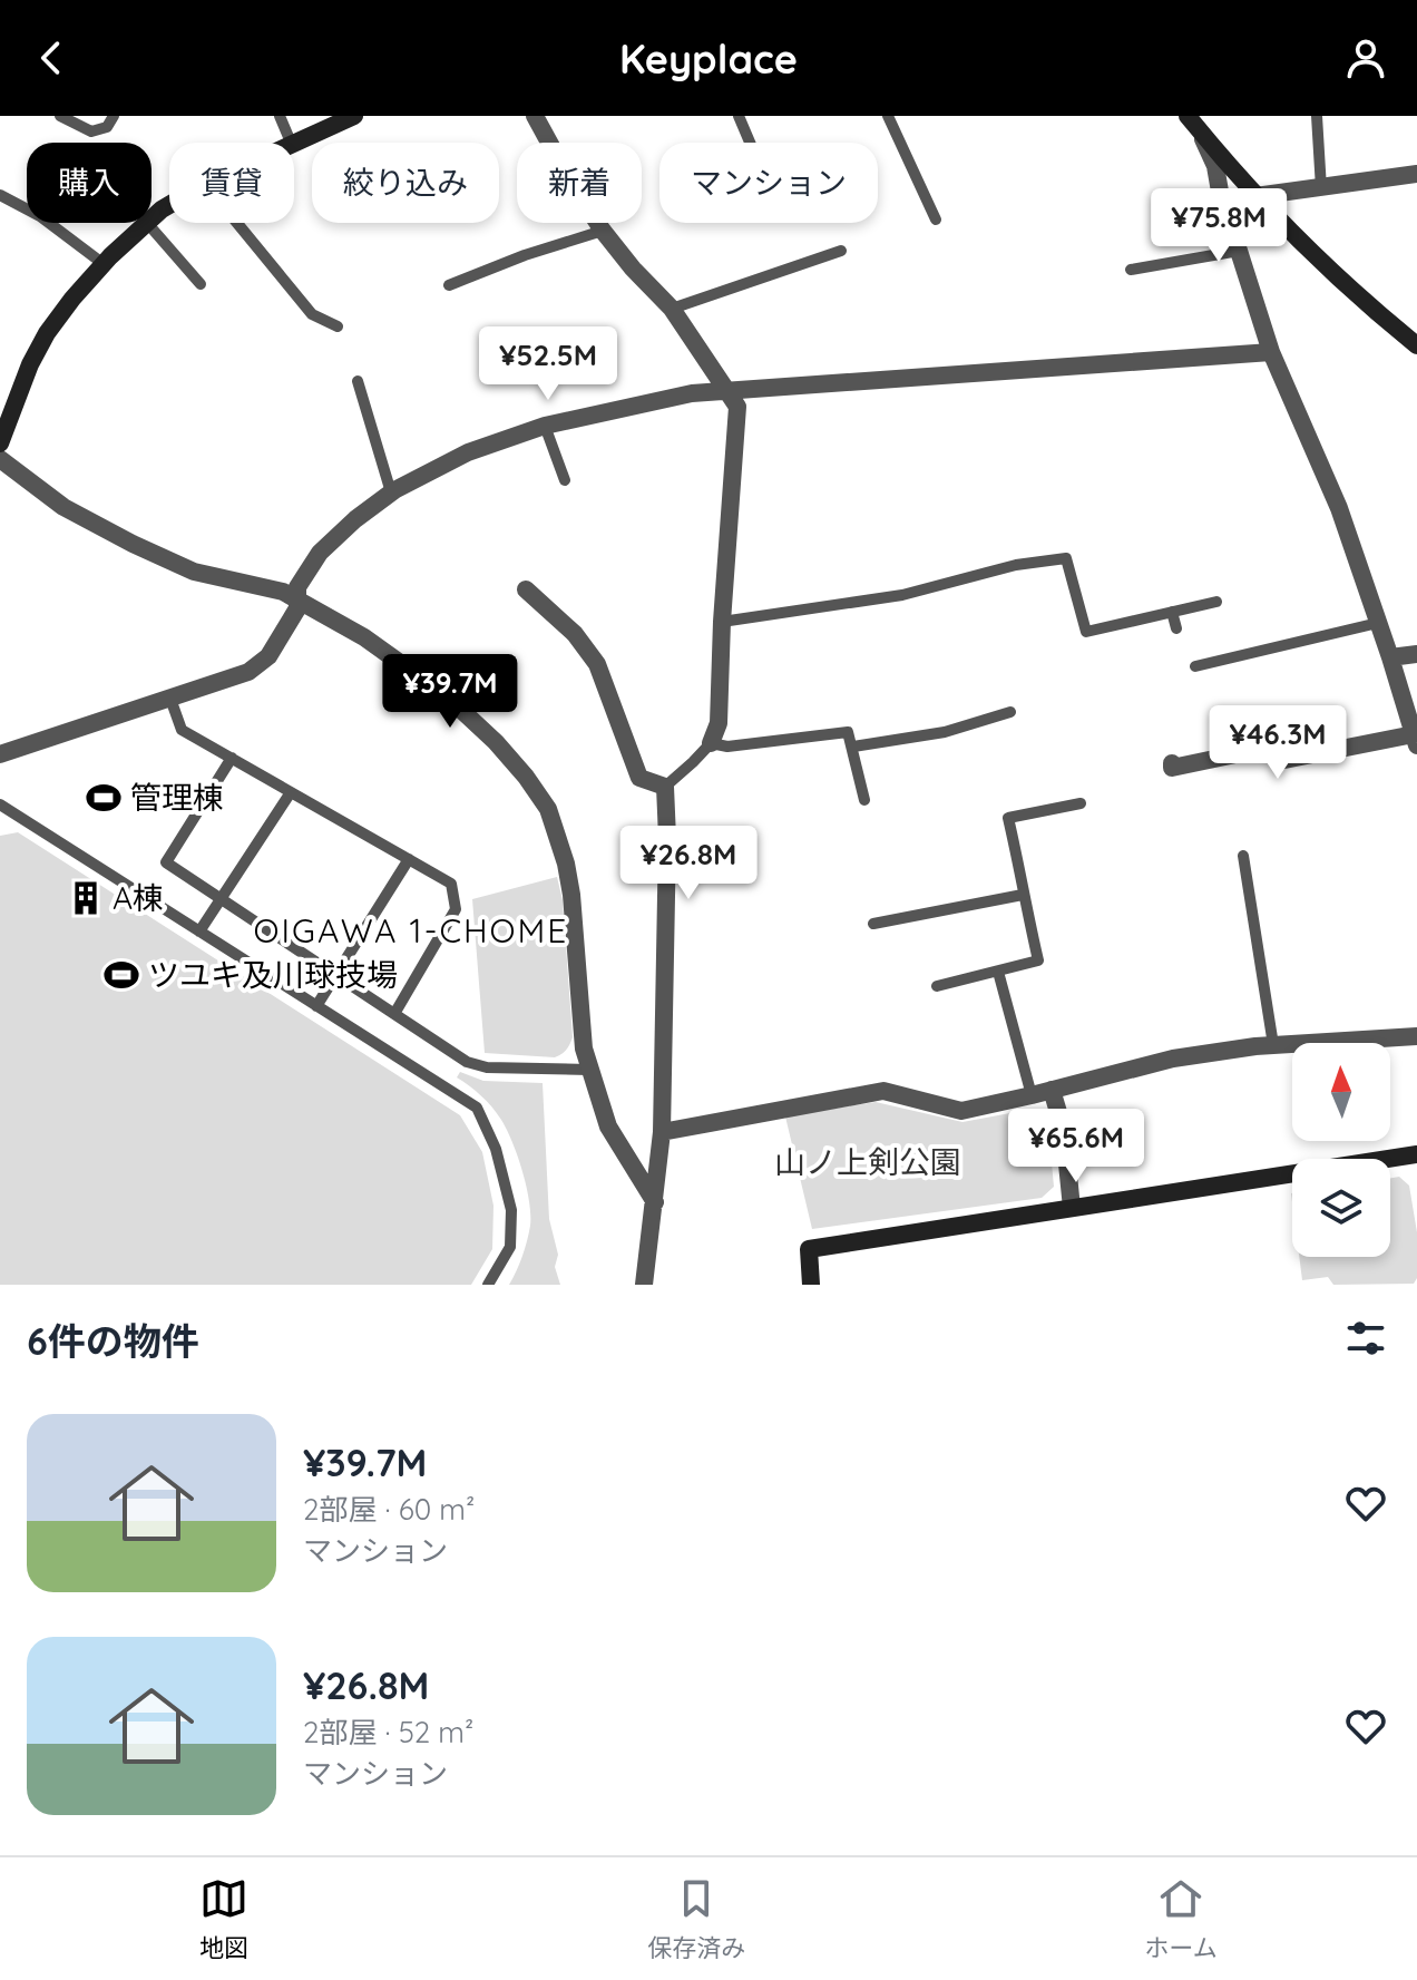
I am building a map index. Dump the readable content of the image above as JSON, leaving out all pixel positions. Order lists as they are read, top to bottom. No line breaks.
{"districts":["OIGAWA 1-CHOME"],"parks":["山ノ上剣公園"],"places":{"sports":["管理棟","ツユキ及川球技場"],"building":["A棟"]},"north":"top","page":{"header":"Keyplace","chip":["購入","賃貸","絞り込み","新着","マンション"],"price":["¥75.8M","¥52.5M","¥39.7M","¥46.3M","¥26.8M","¥65.6M"],"heading":"6件の物件","list":[{"name":"¥39.7M","note":"2部屋 · 60 m² · マンション"},{"name":"¥26.8M","note":"2部屋 · 52 m² · マンション"}],"tabs":["地図","保存済み","ホーム"]}}
